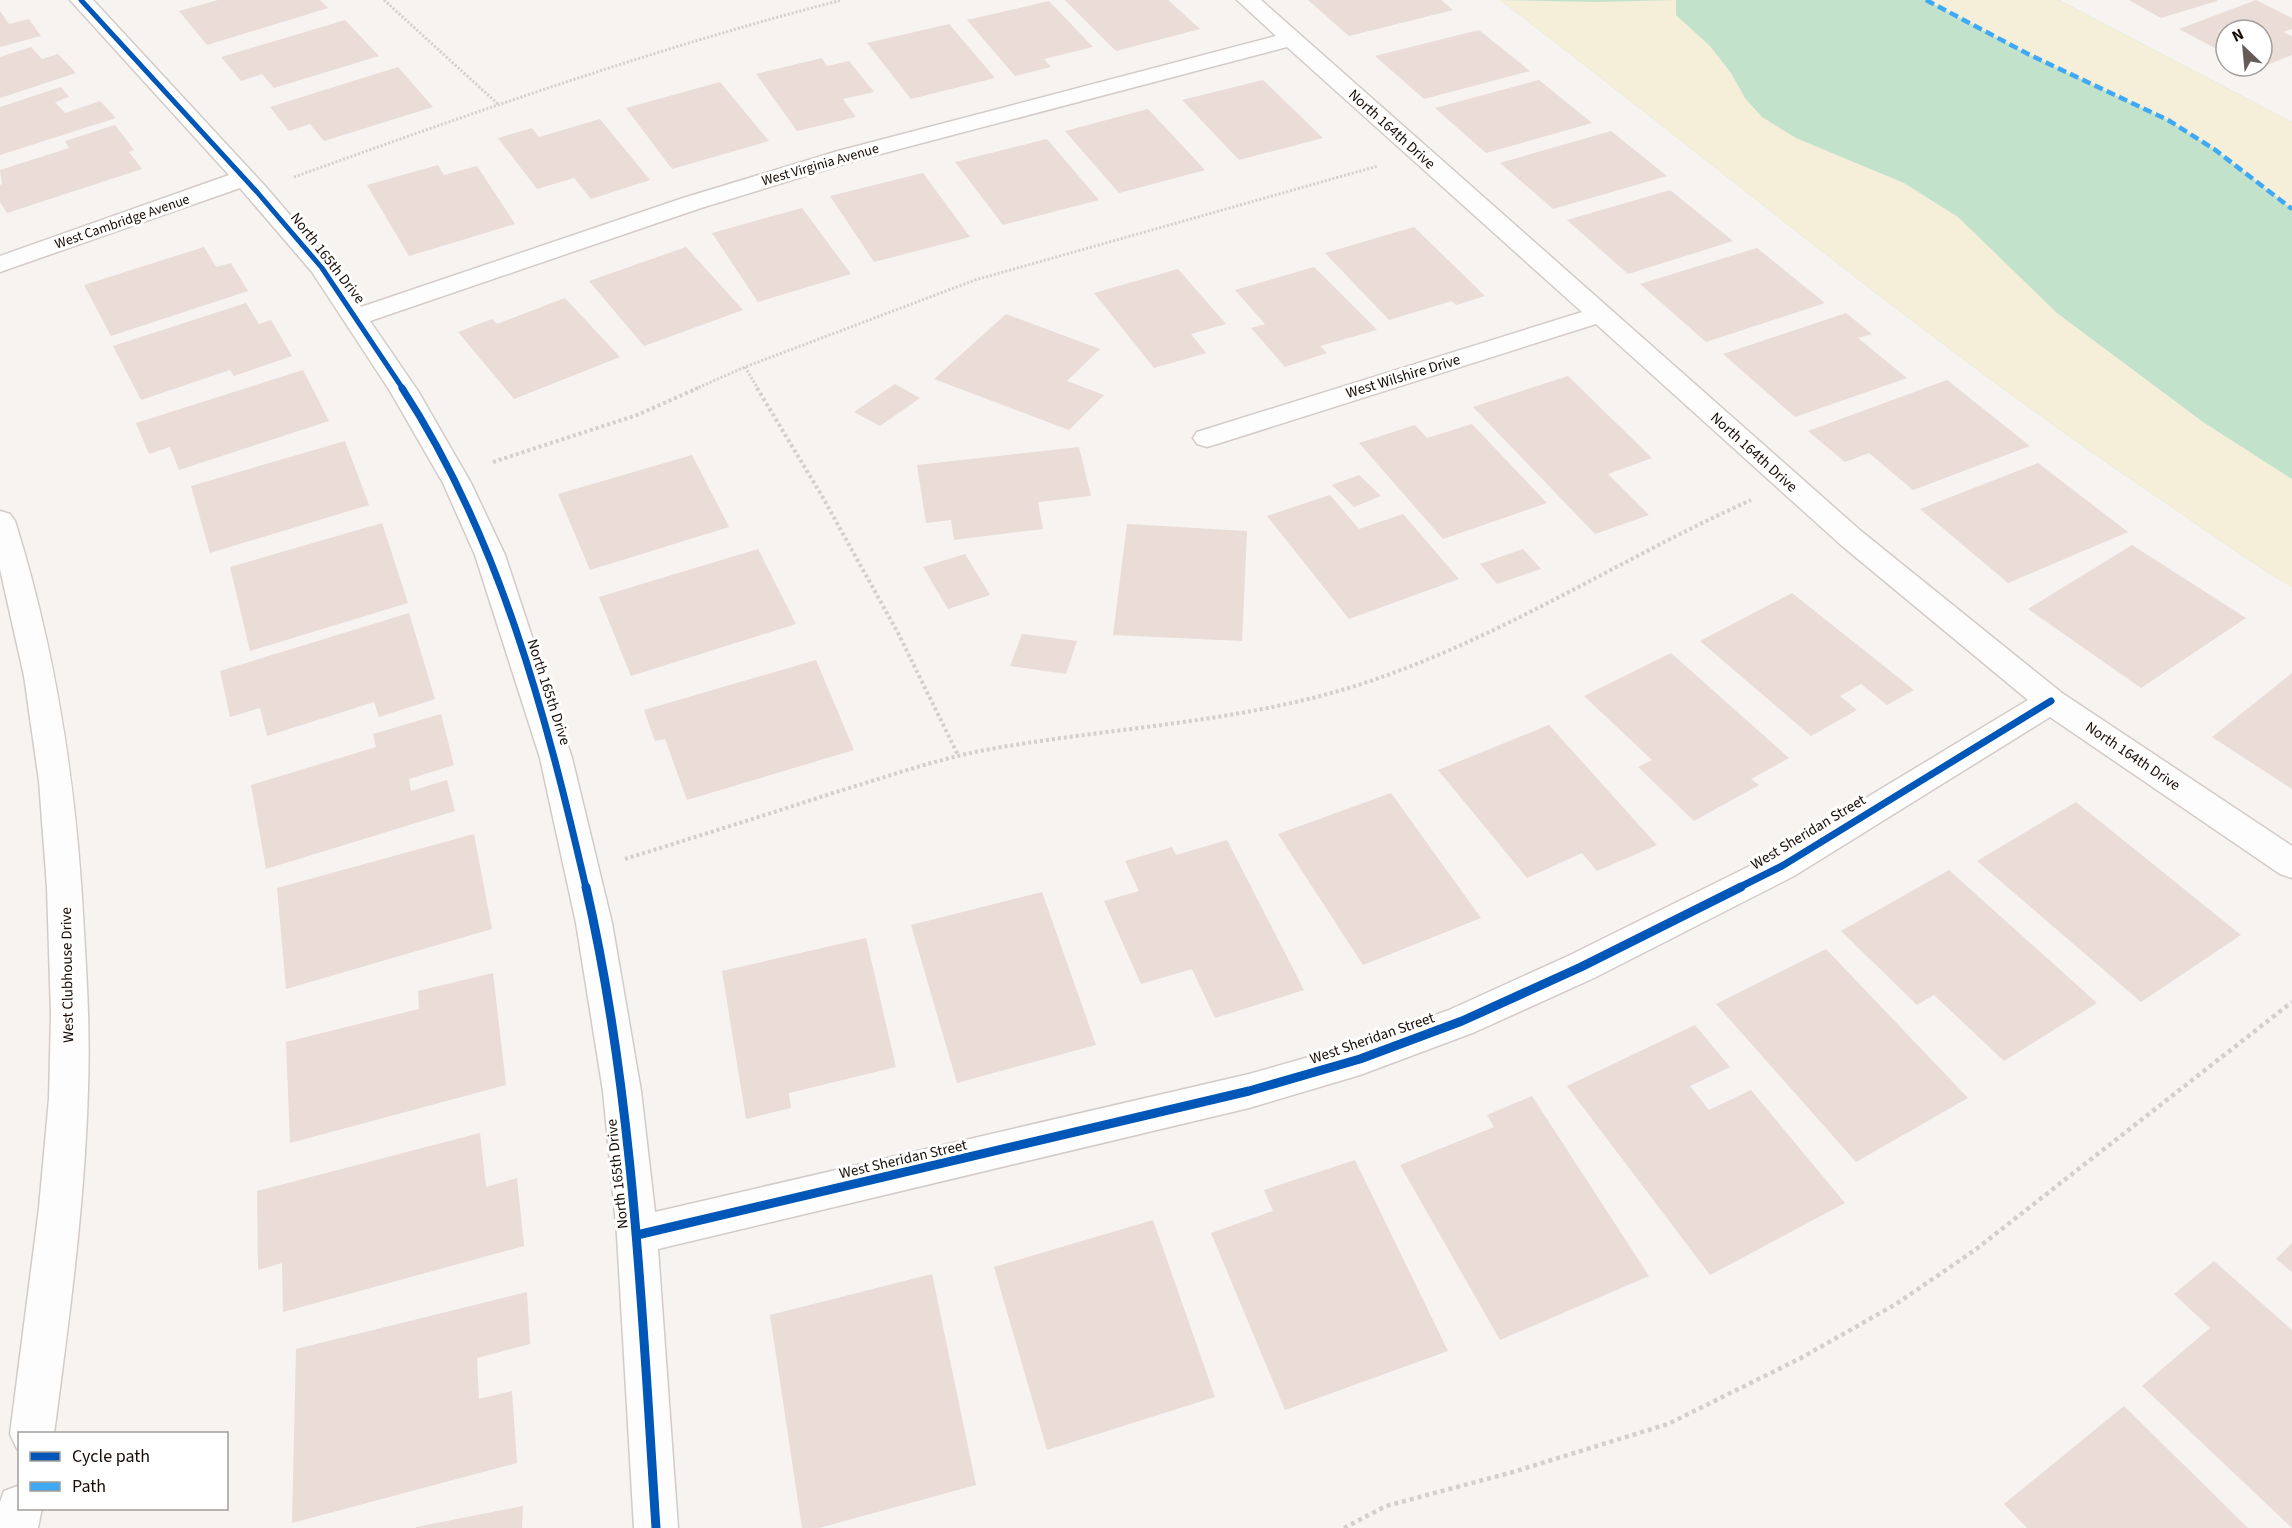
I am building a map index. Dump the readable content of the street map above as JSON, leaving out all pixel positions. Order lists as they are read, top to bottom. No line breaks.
{"streets":{"street":["North 164th Drive","West Virginia Avenue","West Cambridge Avenue","North 165th Drive","West Wilshire Drive","West Sheridan Street","West Clubhouse Drive"]},"crossings":[["North 164th Drive","West Virginia Avenue"],["North 164th Drive","West Wilshire Drive"],["North 164th Drive","West Sheridan Street"],["West Virginia Avenue","North 165th Drive"],["West Cambridge Avenue","North 165th Drive"],["North 165th Drive","West Sheridan Street"]],"legend":["Cycle path","Path"],"north":"top left"}
